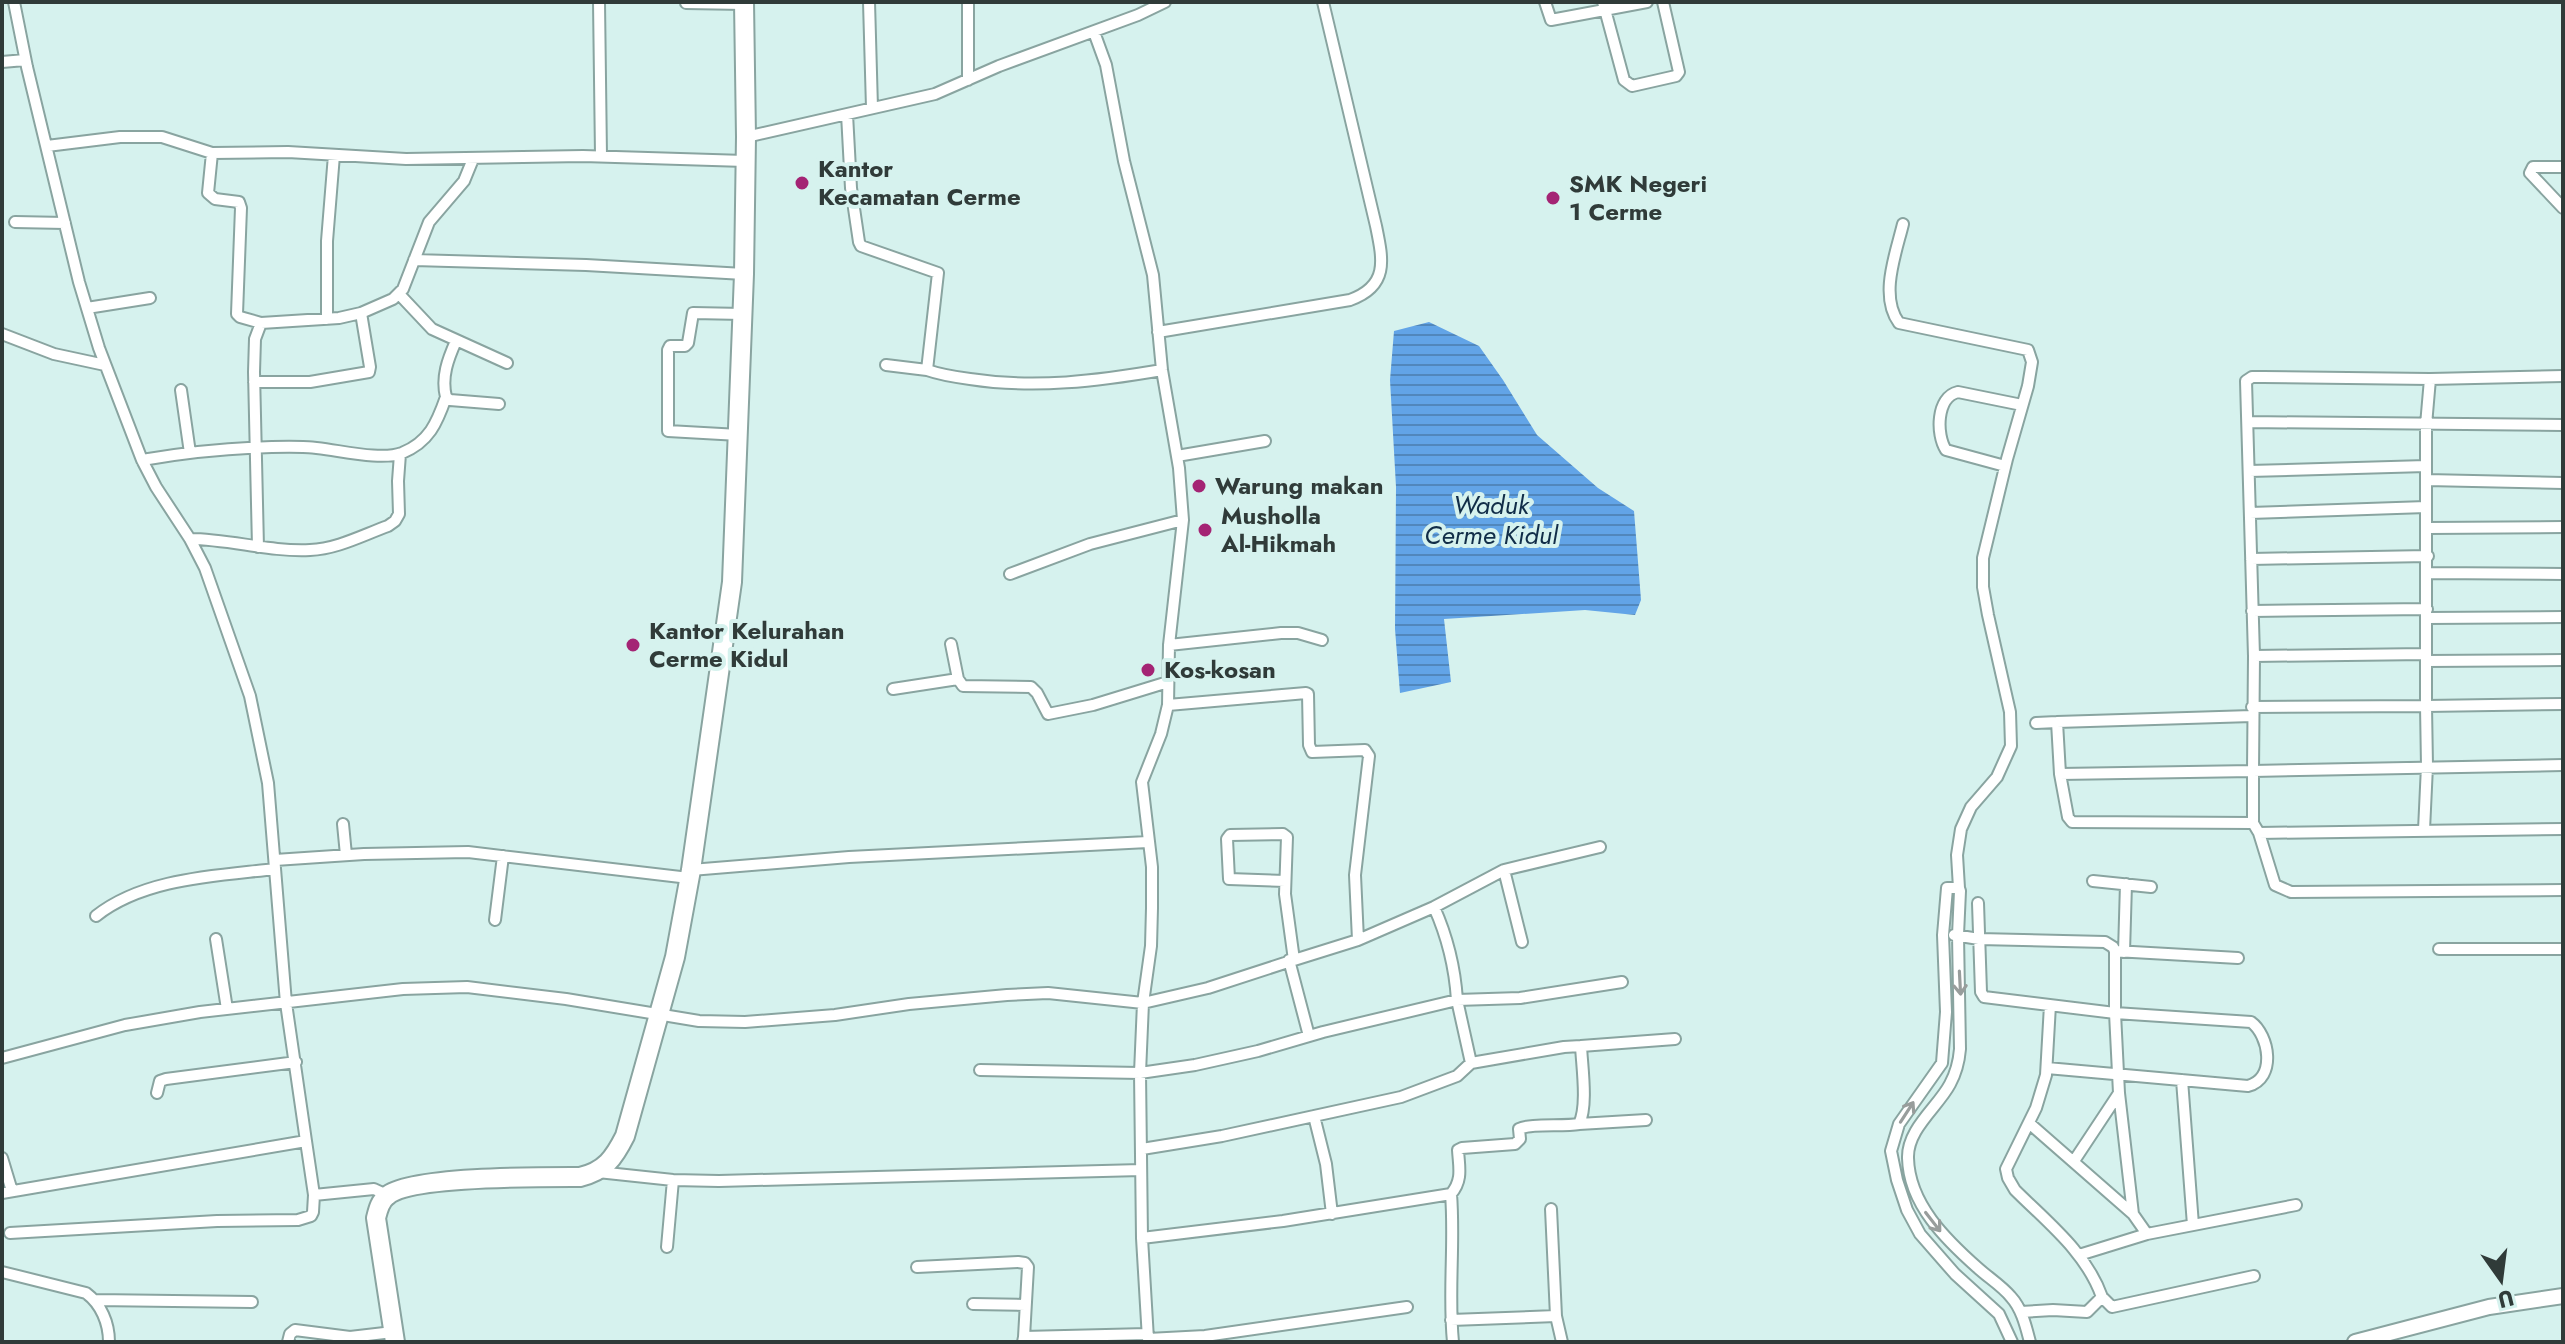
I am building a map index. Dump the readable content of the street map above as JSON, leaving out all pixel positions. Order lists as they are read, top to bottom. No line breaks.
{"water":["Waduk Cerme Kidul"],"places":["Kantor Kecamatan Cerme","SMK Negeri 1 Cerme","Warung makan","Musholla Al-Hikmah","Kantor Kelurahan Cerme Kidul","Kos-kosan"],"north":"bottom"}
